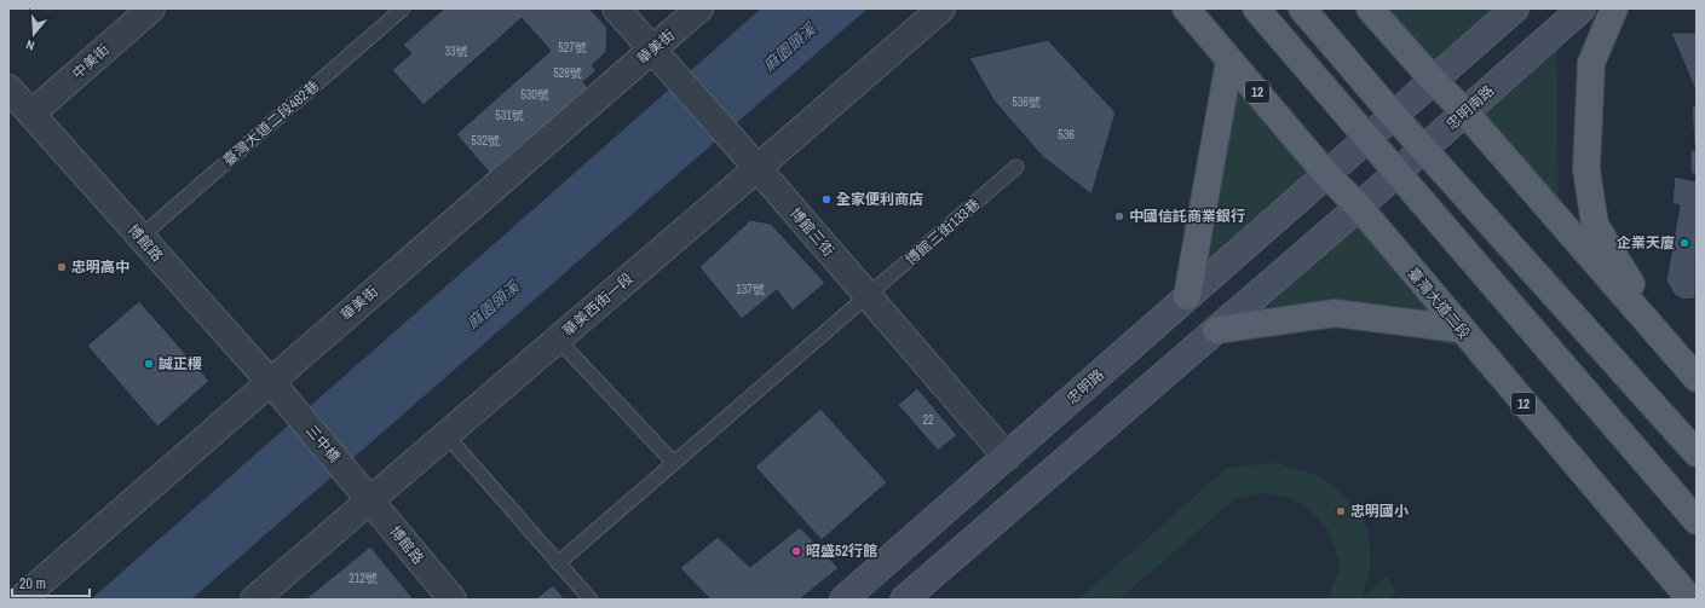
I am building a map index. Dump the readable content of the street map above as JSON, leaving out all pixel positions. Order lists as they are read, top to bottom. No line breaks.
{"streets":{"main road":["12","忠明南路","臺灣大道二段","忠明路"],"street":["華美街","中美街","博館三街","博館路","華美西街一段","三中橋"],"lane":["臺灣大道二段482巷","博館三街133巷"]},"crossings":[["華美街","博館三街"],["華美街","博館路"],["華美街","三中橋"],["中美街","博館路"],["忠明南路","臺灣大道二段"],["臺灣大道二段482巷","博館路"],["博館三街","博館三街133巷"],["博館三街","華美西街一段"],["博館三街","忠明路"],["博館路","華美西街一段"],["博館路","三中橋"],["臺灣大道二段","忠明路"],["華美西街一段","三中橋"]],"water":["麻園頭溪"],"places":["全家便利商店","中國信託商業銀行","企業天廈","忠明高中","誠正樓","忠明國小","昭盛52行館"],"house_numbers":["527號","33號","528號","530號","536號","531號","536","532號","137號","22","212號"],"scale_bar":"20 m","north":"bottom"}
